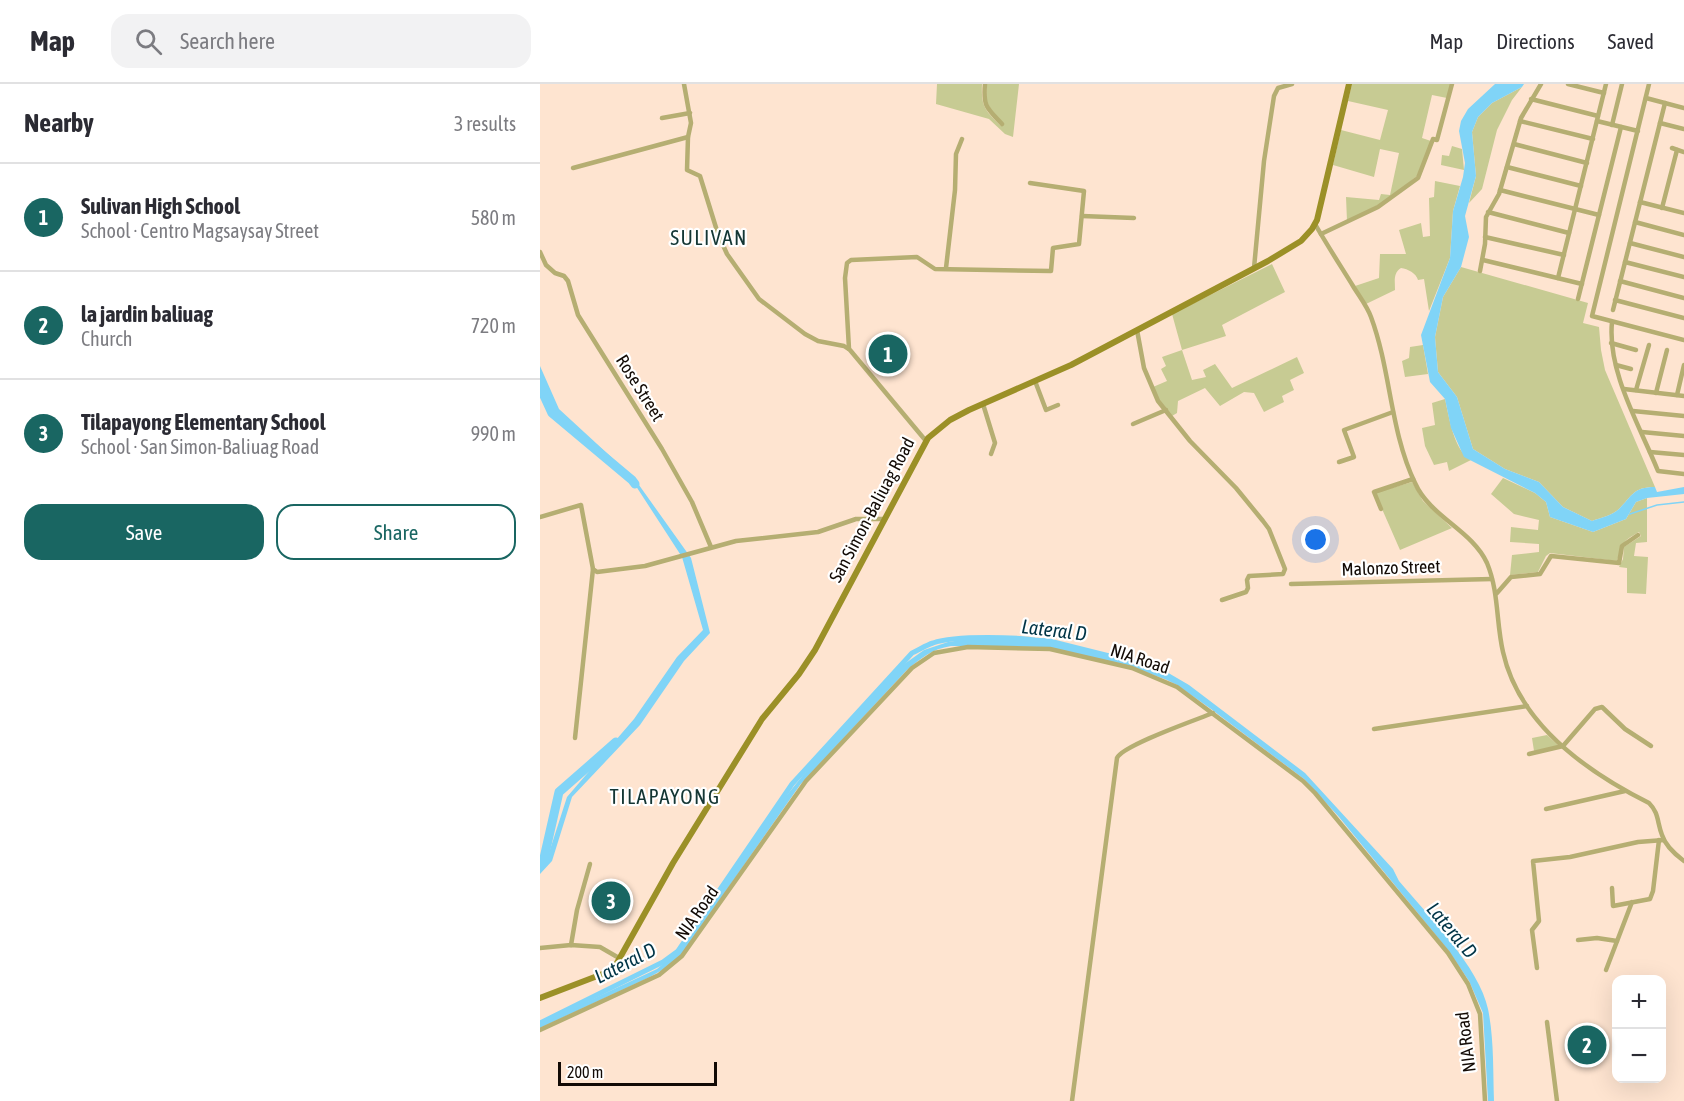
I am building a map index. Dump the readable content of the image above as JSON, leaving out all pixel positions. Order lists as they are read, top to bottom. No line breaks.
{"streets":{"main road":["San Simon-Baliuag Road"],"street":["Rose Street","Malonzo Street","NIA Road"]},"districts":["SULIVAN","TILAPAYONG"],"water":["Lateral D"],"scale_bar":"200 m","page":{"header":"Map","search":"Search here","nav":["Map","Directions","Saved"],"heading":["Nearby","3 results"],"list":[{"mark":"1","name":"Sulivan High School","note":"School · Centro Magsaysay Street","value":"580 m"},{"mark":"2","name":"la jardin baliuag","note":"Church","value":"720 m"},{"mark":"3","name":"Tilapayong Elementary School","note":"School · San Simon-Baliuag Road","value":"990 m"}],"pins":["1","3","2"],"buttons":["Save","Share"],"map_buttons":["+","−"],"scale":"200 m"}}
